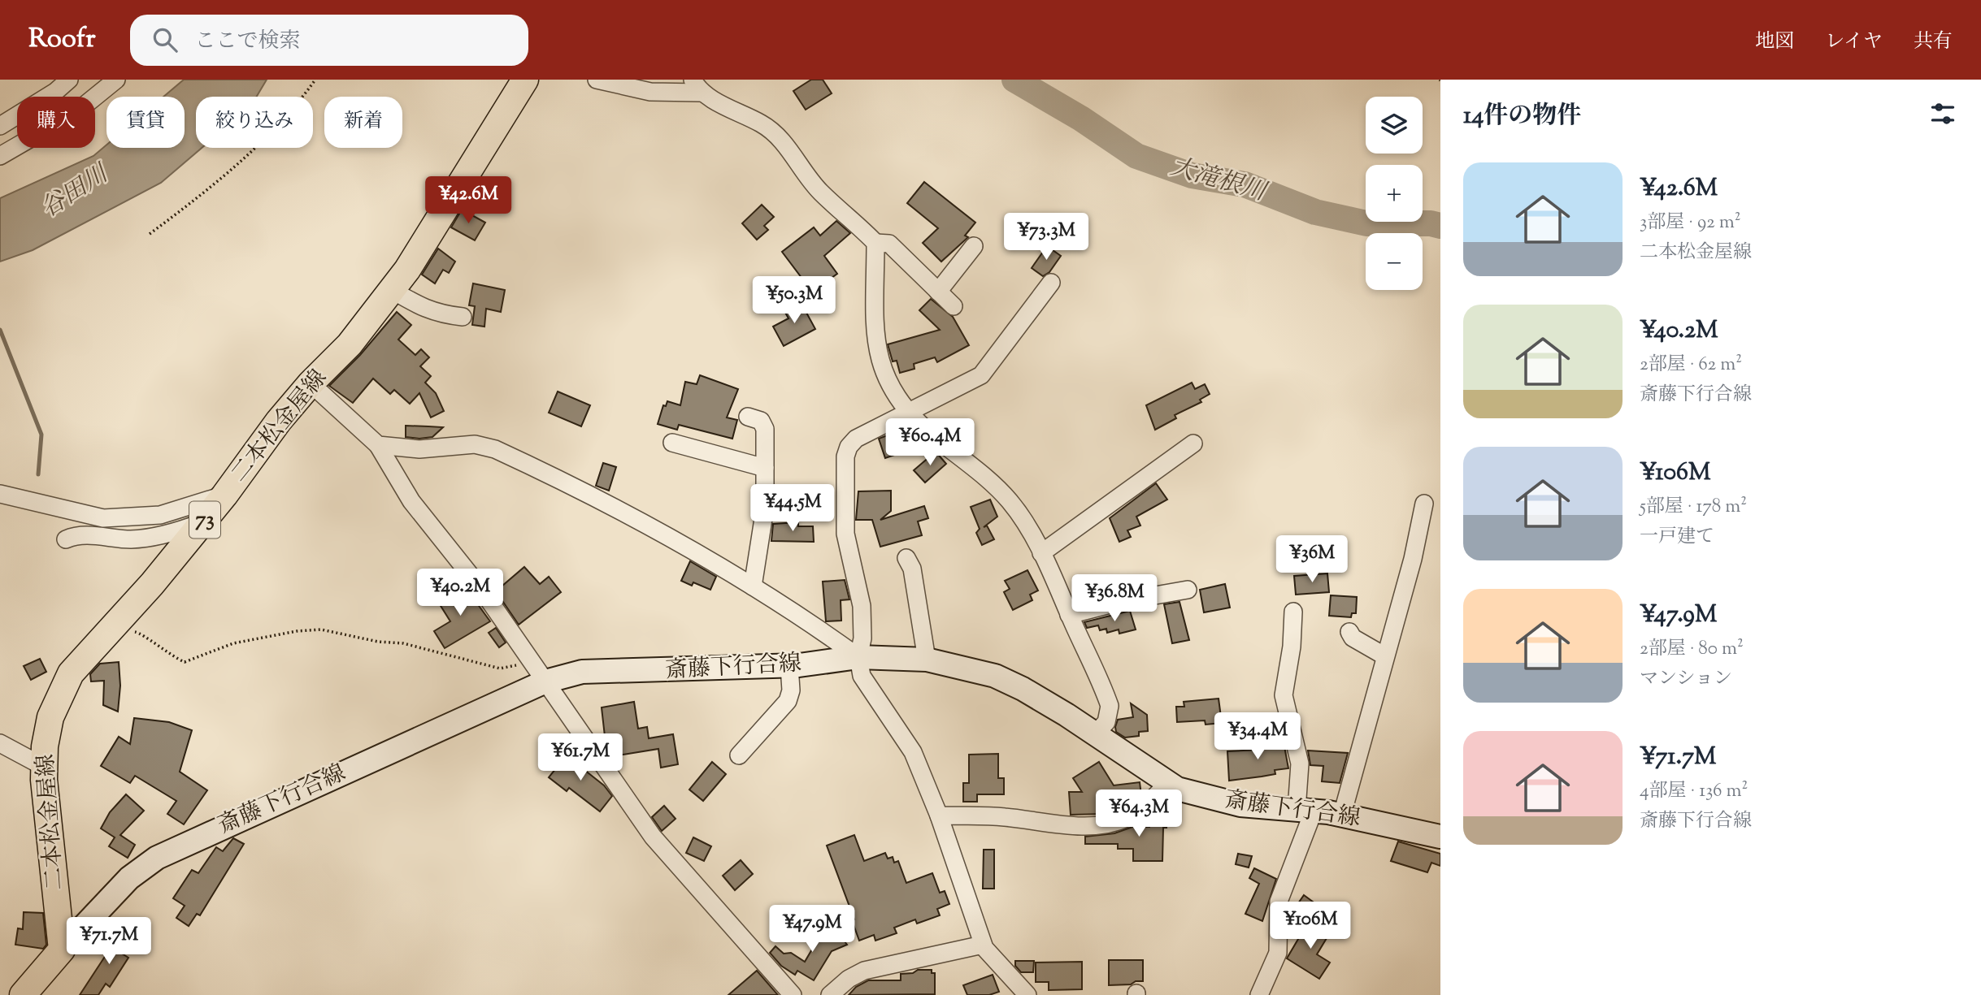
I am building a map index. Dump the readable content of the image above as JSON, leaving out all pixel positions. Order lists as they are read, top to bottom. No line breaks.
{"streets":{"main road":["二本松金屋線","73","斎藤下行合線"]},"crossings":[["二本松金屋線","斎藤下行合線"]],"water":["大滝根川","谷田川"],"page":{"header":"Roofr","search":"ここで検索","nav":["地図","レイヤ","共有"],"heading":"14件の物件","map_buttons":["+","−"],"chip":["購入","賃貸","絞り込み","新着"],"list":[{"name":"¥42.6M","note":"3部屋 · 92 m² · 二本松金屋線"},{"name":"¥40.2M","note":"2部屋 · 62 m² · 斎藤下行合線"},{"name":"¥106M","note":"5部屋 · 178 m² · 一戸建て"},{"name":"¥47.9M","note":"2部屋 · 80 m² · マンション"},{"name":"¥71.7M","note":"4部屋 · 136 m² · 斎藤下行合線"}],"price":["¥42.6M","¥73.3M","¥50.3M","¥60.4M","¥44.5M","¥36M","¥40.2M","¥36.8M","¥34.4M","¥61.7M","¥64.3M","¥106M","¥47.9M","¥71.7M"]}}
